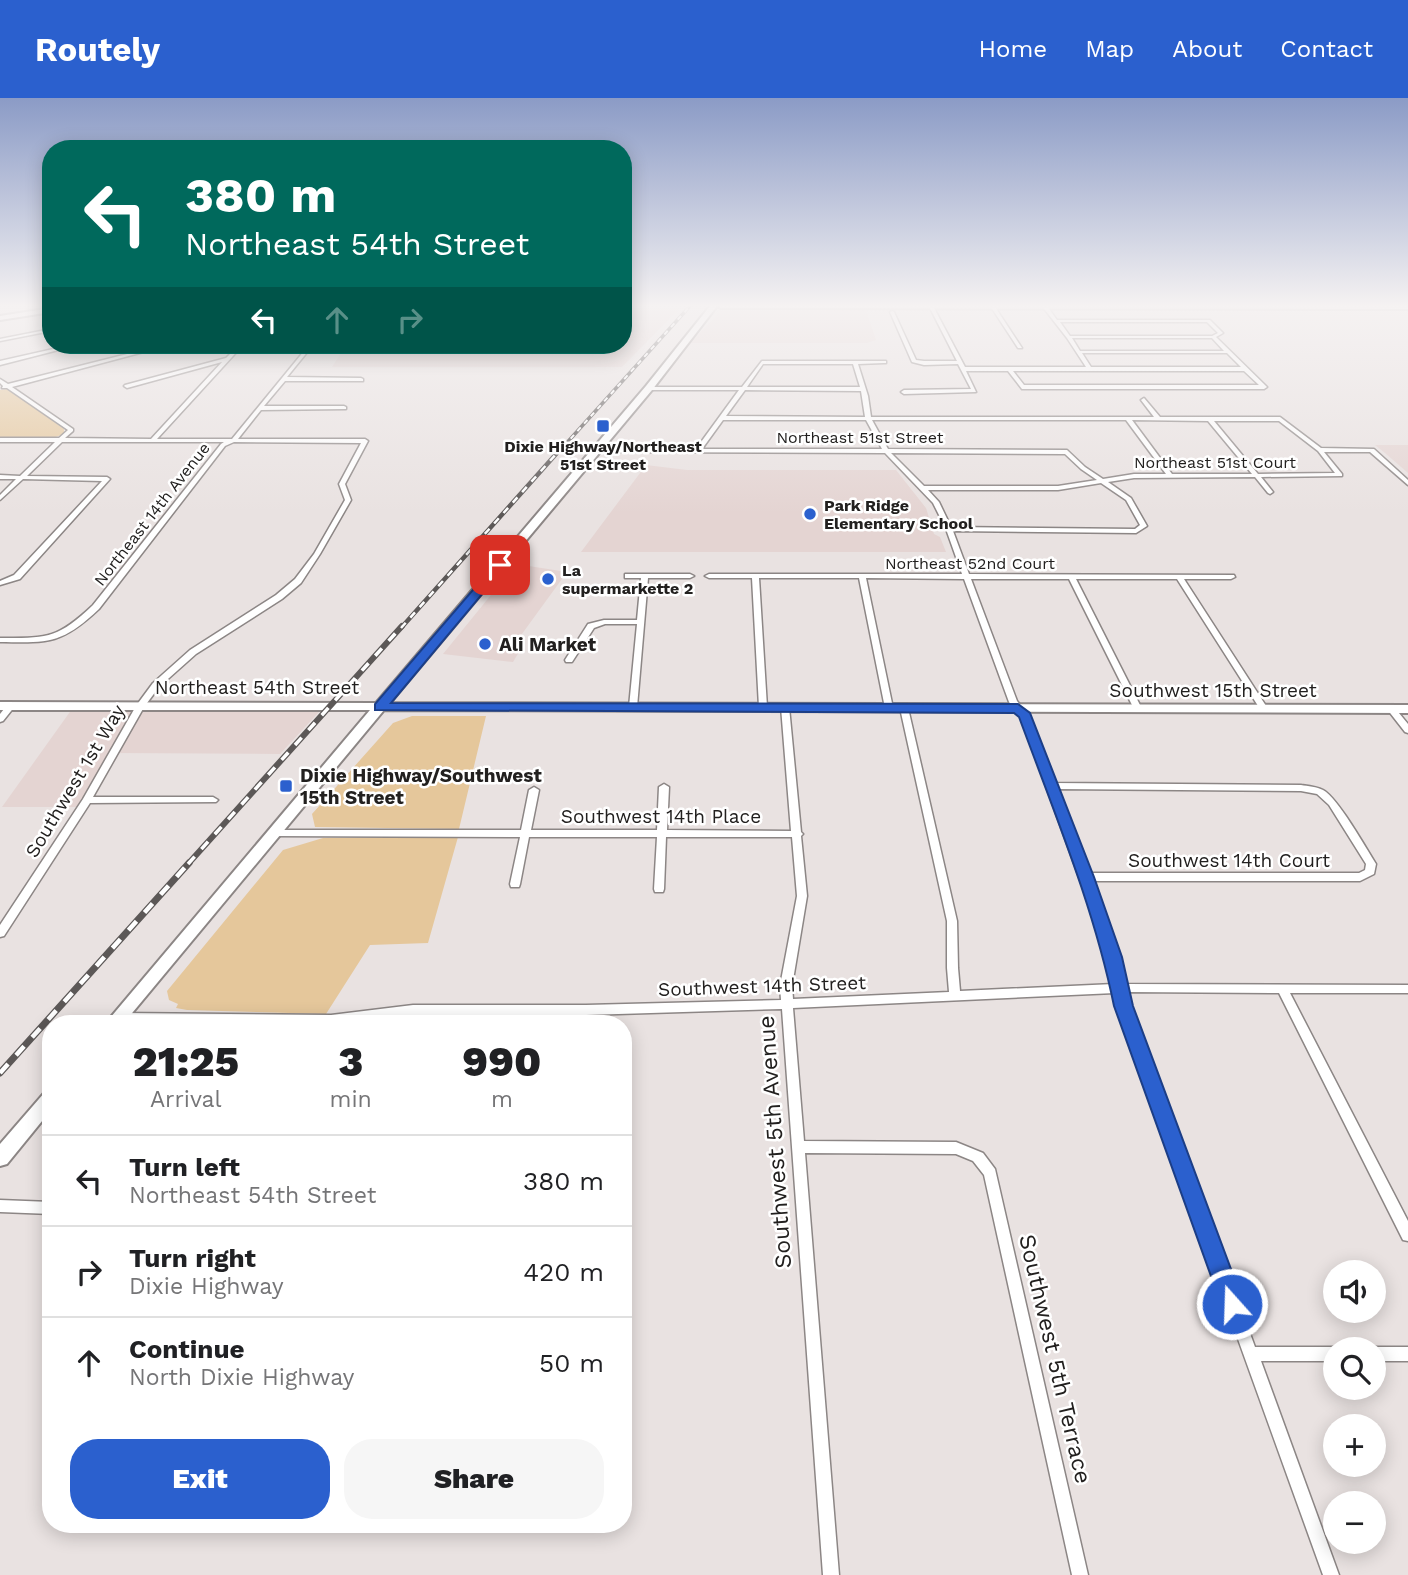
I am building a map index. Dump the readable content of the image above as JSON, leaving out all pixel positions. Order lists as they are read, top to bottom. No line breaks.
{"streets":{"main road":["Northeast 54th Street","Southwest 15th Street"],"street":["Northeast 51st Street","Northeast 51st Court","Northeast 14th Avenue","Northeast 52nd Court","Southwest 1st Way","Southwest 14th Place","Southwest 14th Court","Southwest 14th Street","Southwest 5th Avenue","Southwest 5th Terrace"]},"crossings":[["Northeast 51st Street","Northeast 51st Court"],["Northeast 14th Avenue","Southwest 1st Way"],["Northeast 54th Street","Southwest 15th Street"],["Northeast 54th Street","Southwest 1st Way"],["Northeast 54th Street","Southwest 5th Avenue"],["Southwest 14th Place","Southwest 5th Avenue"],["Southwest 14th Street","Southwest 5th Avenue"],["Southwest 5th Avenue","Southwest 5th Terrace"]],"places":{"transit":["Dixie Highway/Northeast 51st Street","Dixie Highway/Southwest 15th Street"],"other":["Park Ridge Elementary School","La supermarkette 2","Ali Market"]},"page":{"header":"Routely","nav":["Home","Map","About","Contact"],"turn":["380 m","Northeast 54th Street"],"eta":["21:25","Arrival","3","min","990","m"],"list":[{"name":"Turn left","note":"Northeast 54th Street","value":"380 m"},{"name":"Turn right","note":"Dixie Highway","value":"420 m"},{"name":"Continue","note":"North Dixie Highway","value":"50 m"}],"map_buttons":["+","−"],"buttons":["Exit","Share"]}}
